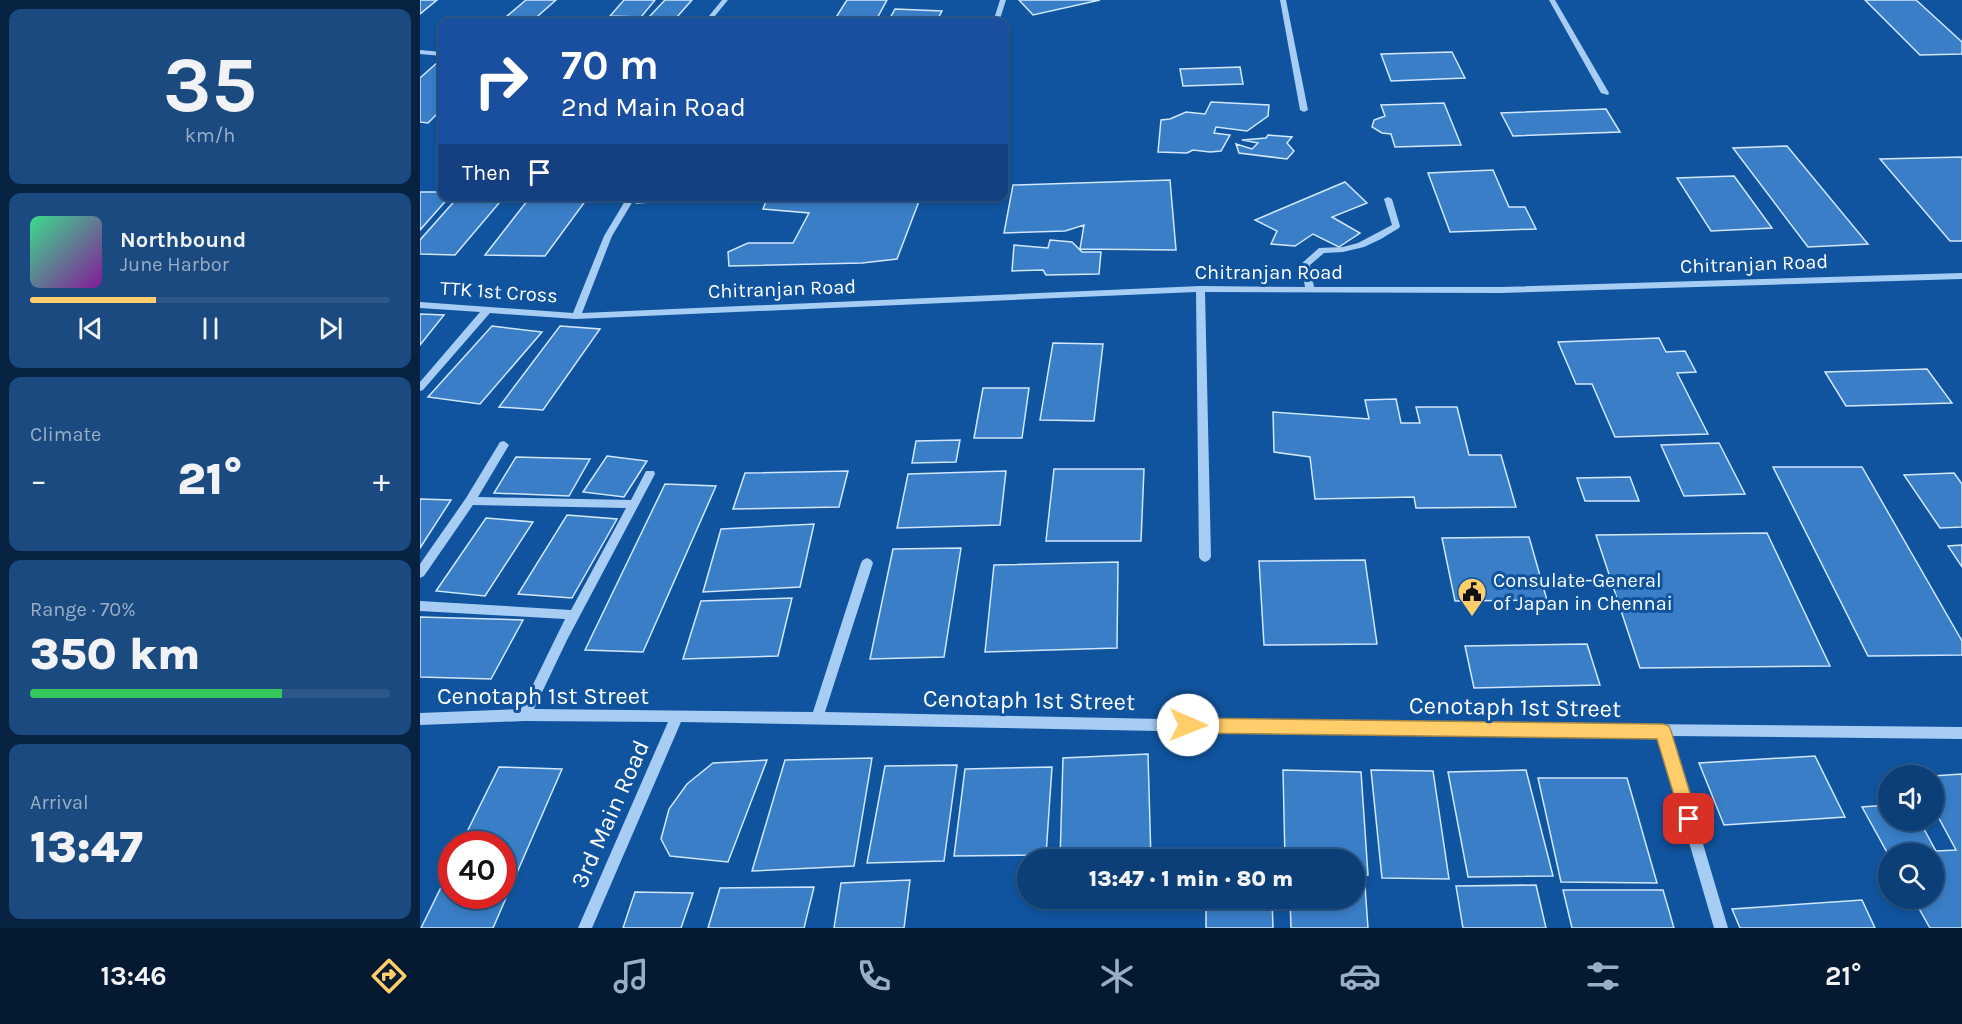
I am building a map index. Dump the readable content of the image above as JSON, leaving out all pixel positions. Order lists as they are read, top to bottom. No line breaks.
{"streets":{"street":["Chitranjan Road","TTK 1st Cross","Cenotaph 1st Street","3rd Main Road"]},"crossings":[["Chitranjan Road","TTK 1st Cross"],["Cenotaph 1st Street","3rd Main Road"]],"places":{"public building":["Consulate-General of Japan in Chennai"]},"page":{"tile":[["35","km/h"],"Climate",["Range · 70%","350 km"],["Arrival","13:47"]],"turn":["70 m","2nd Main Road"],"then":"Then","song":["Northbound","June Harbor"],"heat":["−","21°","+"],"limit":"40","trip":"13:47 · 1 min · 80 m","tabs":["13:46","21°"]}}
